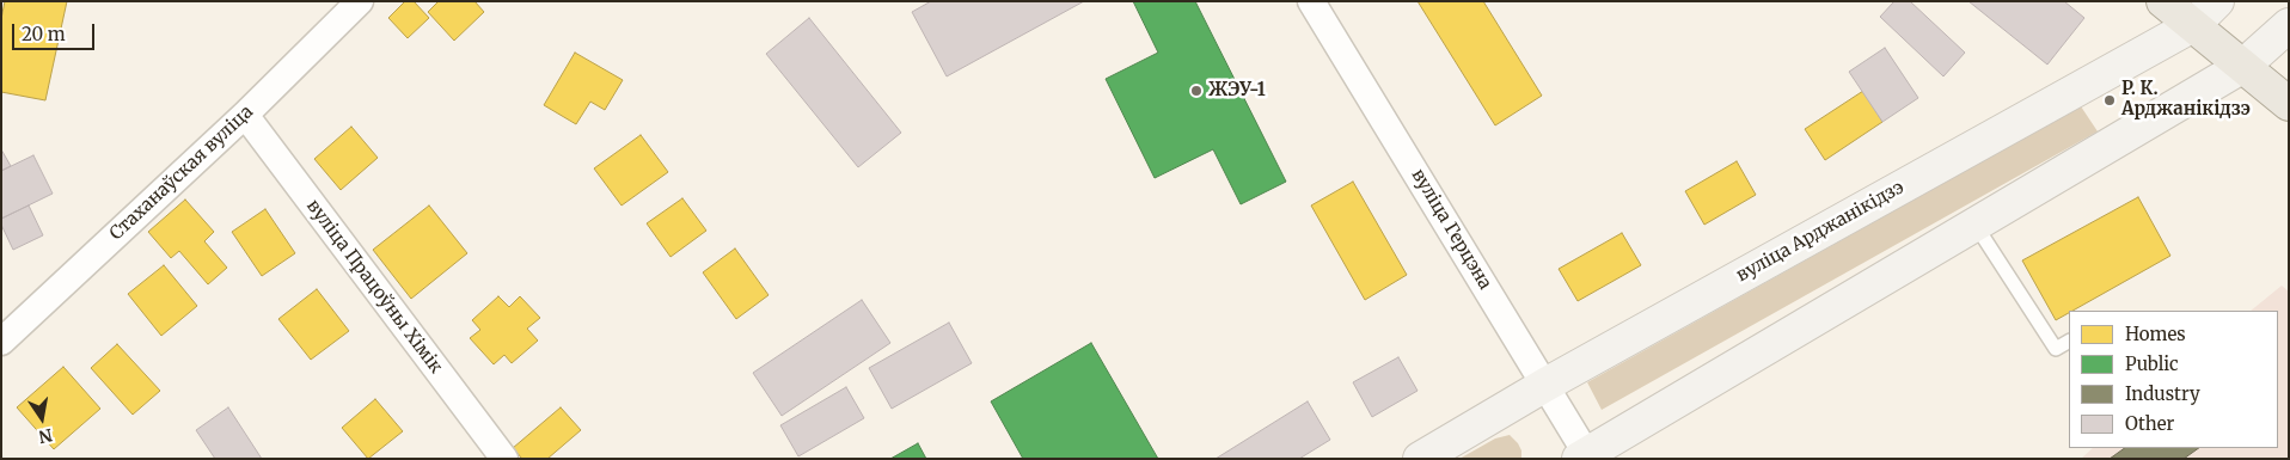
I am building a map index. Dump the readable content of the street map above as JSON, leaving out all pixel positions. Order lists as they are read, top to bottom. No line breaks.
{"streets":{"main road":["вуліца Арджанікідзэ"],"street":["Стаханаўская вуліца","вуліца Герцэна","вуліца Працоўны Хімік"]},"crossings":[["Стаханаўская вуліца","вуліца Працоўны Хімік"],["вуліца Герцэна","вуліца Арджанікідзэ"]],"places":["ЖЭУ-1","Р. К. Арджанікідзэ"],"legend":["Homes","Public","Industry","Other"],"scale_bar":"20 m","north":"bottom"}
